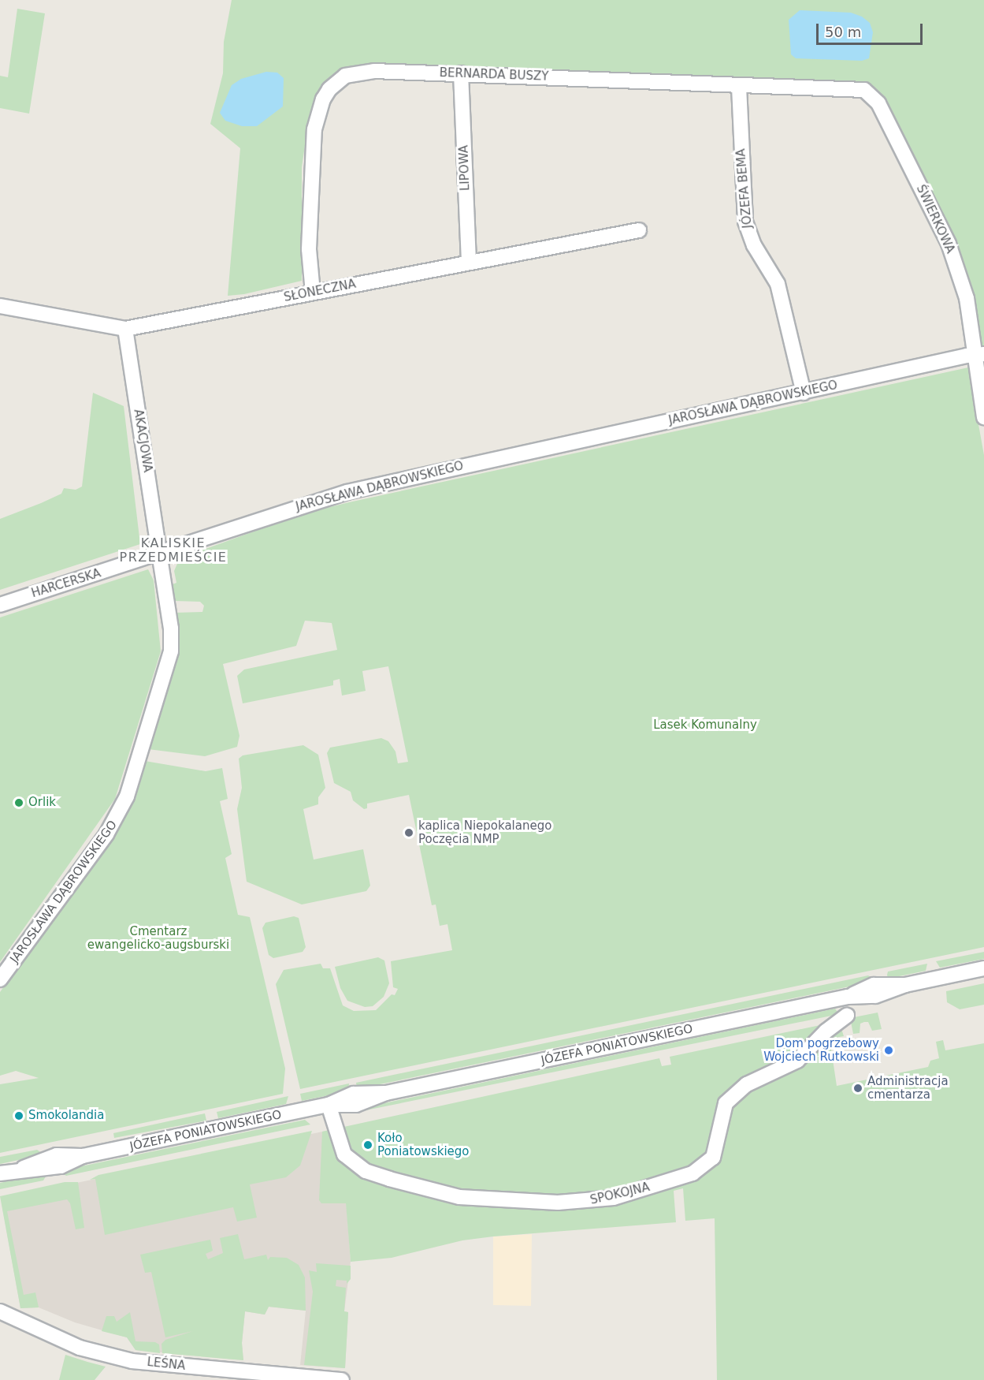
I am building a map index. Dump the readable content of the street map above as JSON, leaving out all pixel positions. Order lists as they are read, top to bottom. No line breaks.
{"streets":{"street":["BERNARDA BUSZY","LIPOWA","JÓZEFA BEMA","ŚWIERKOWA","SŁONECZNA","JAROSŁAWA DĄBROWSKIEGO","AKACJOWA","HARCERSKA","JÓZEFA PONIATOWSKIEGO","SPOKOJNA","LEŚNA"]},"crossings":[["BERNARDA BUSZY","LIPOWA"],["BERNARDA BUSZY","JÓZEFA BEMA"],["BERNARDA BUSZY","ŚWIERKOWA"],["BERNARDA BUSZY","SŁONECZNA"],["LIPOWA","SŁONECZNA"],["JÓZEFA BEMA","JAROSŁAWA DĄBROWSKIEGO"],["ŚWIERKOWA","JAROSŁAWA DĄBROWSKIEGO"],["SŁONECZNA","AKACJOWA"],["JAROSŁAWA DĄBROWSKIEGO","AKACJOWA"],["JAROSŁAWA DĄBROWSKIEGO","HARCERSKA"],["AKACJOWA","HARCERSKA"],["JÓZEFA PONIATOWSKIEGO","SPOKOJNA"]],"districts":["KALISKIE PRZEDMIEŚCIE"],"parks":["Lasek Komunalny","Cmentarz ewangelicko-augsburski"],"places":["Orlik","kaplica Niepokalanego Poczęcia NMP","Dom pogrzebowy Wojciech Rutkowski","Administracja cmentarza","Smokolandia","Koło Poniatowskiego"],"scale_bar":"50 m"}
